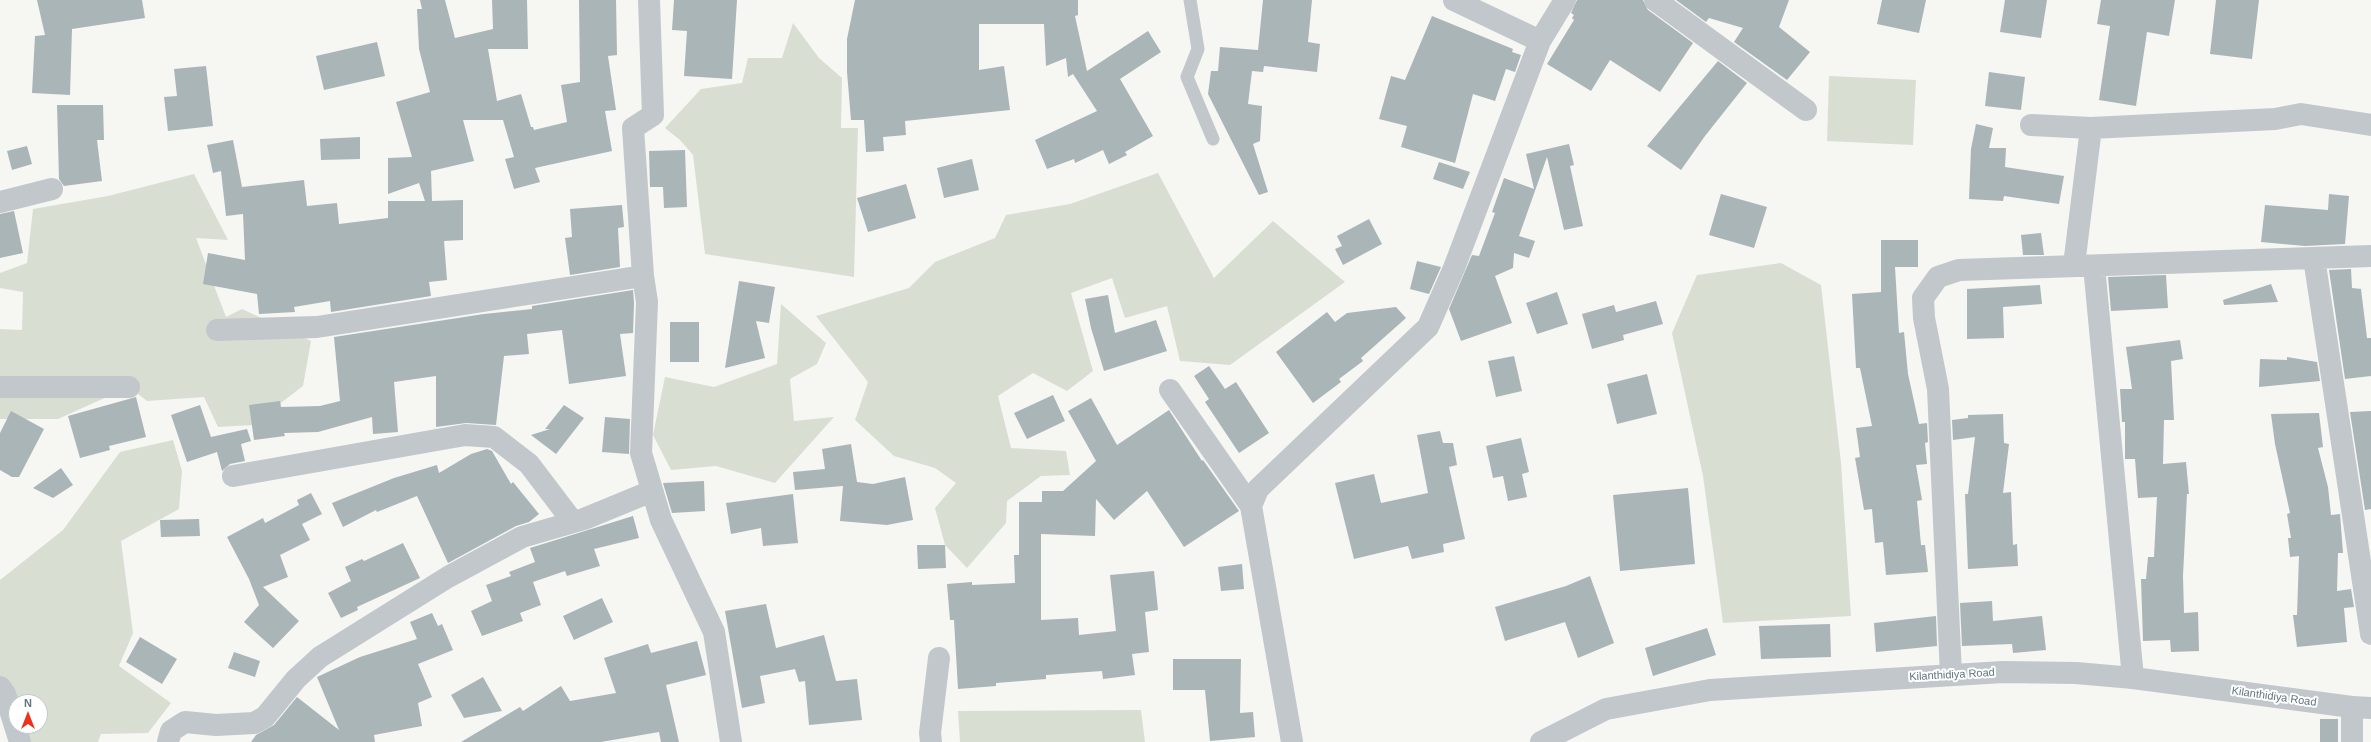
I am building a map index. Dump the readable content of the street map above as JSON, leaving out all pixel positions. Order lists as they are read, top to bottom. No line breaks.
{"streets":{"street":["Kilanthidiya Road"]},"north":"top"}
